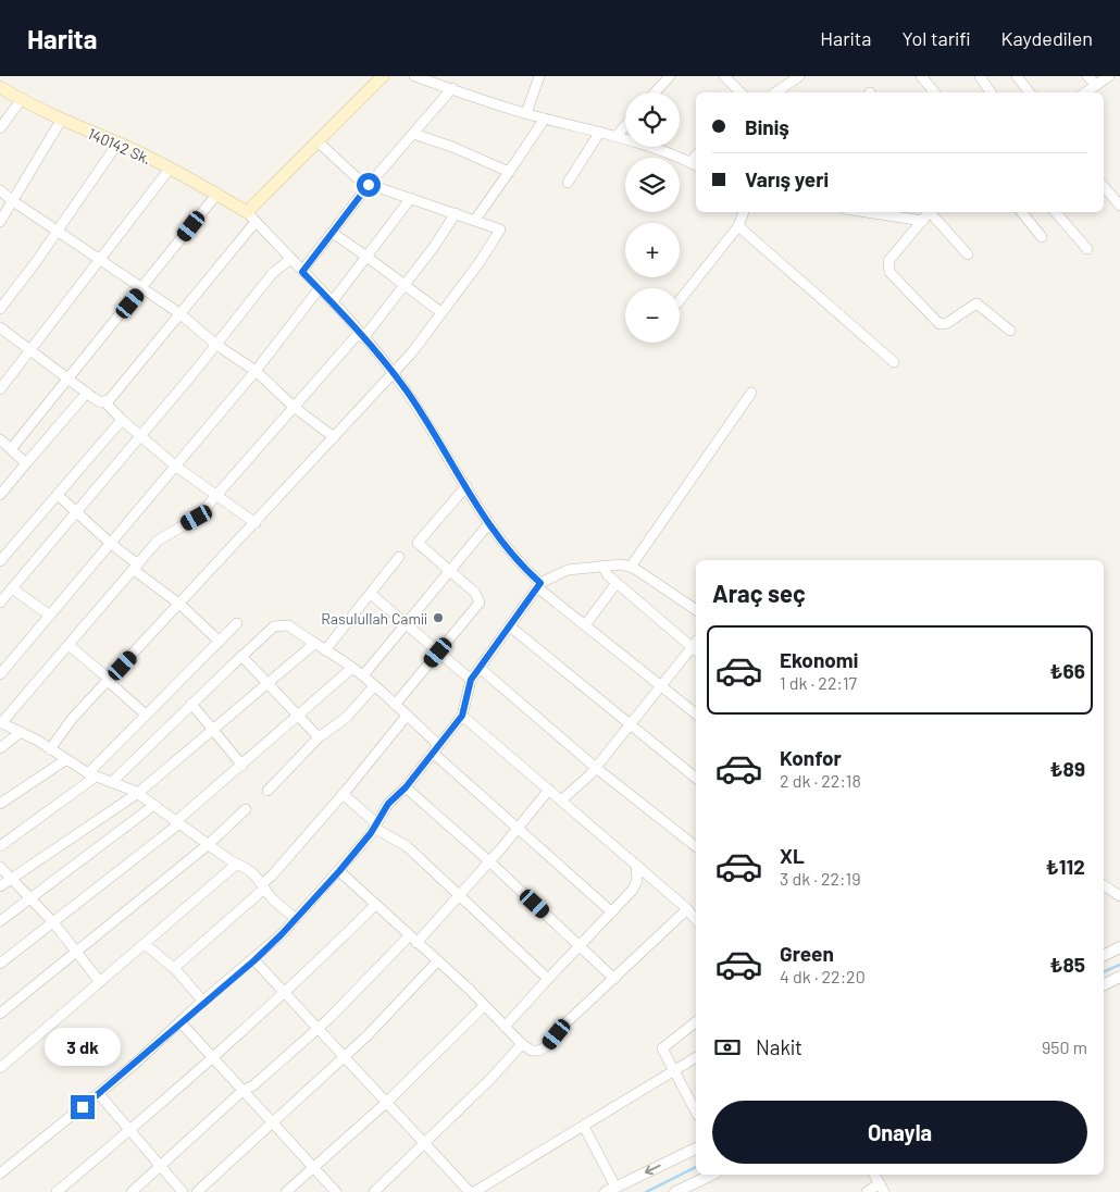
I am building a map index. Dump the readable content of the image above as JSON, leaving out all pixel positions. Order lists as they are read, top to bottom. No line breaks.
{"streets":{"main road":["140142 Sk."]},"places":["Rasulullah Camii"],"page":{"header":"Harita","nav":["Harita","Yol tarifi","Kaydedilen"],"map_buttons":["+","−"],"banner":["Biniş","Varış yeri"],"heading":"Araç seç","list":[{"name":"Ekonomi","note":"1 dk · 22:17","value":"₺66"},{"name":"Konfor","note":"2 dk · 22:18","value":"₺89"},{"name":"XL","note":"3 dk · 22:19","value":"₺112"},{"name":"Green","note":"4 dk · 22:20","value":"₺85"}],"pay":["Nakit","950 m"],"bubble":"3 dk","buttons":"Onayla"}}
